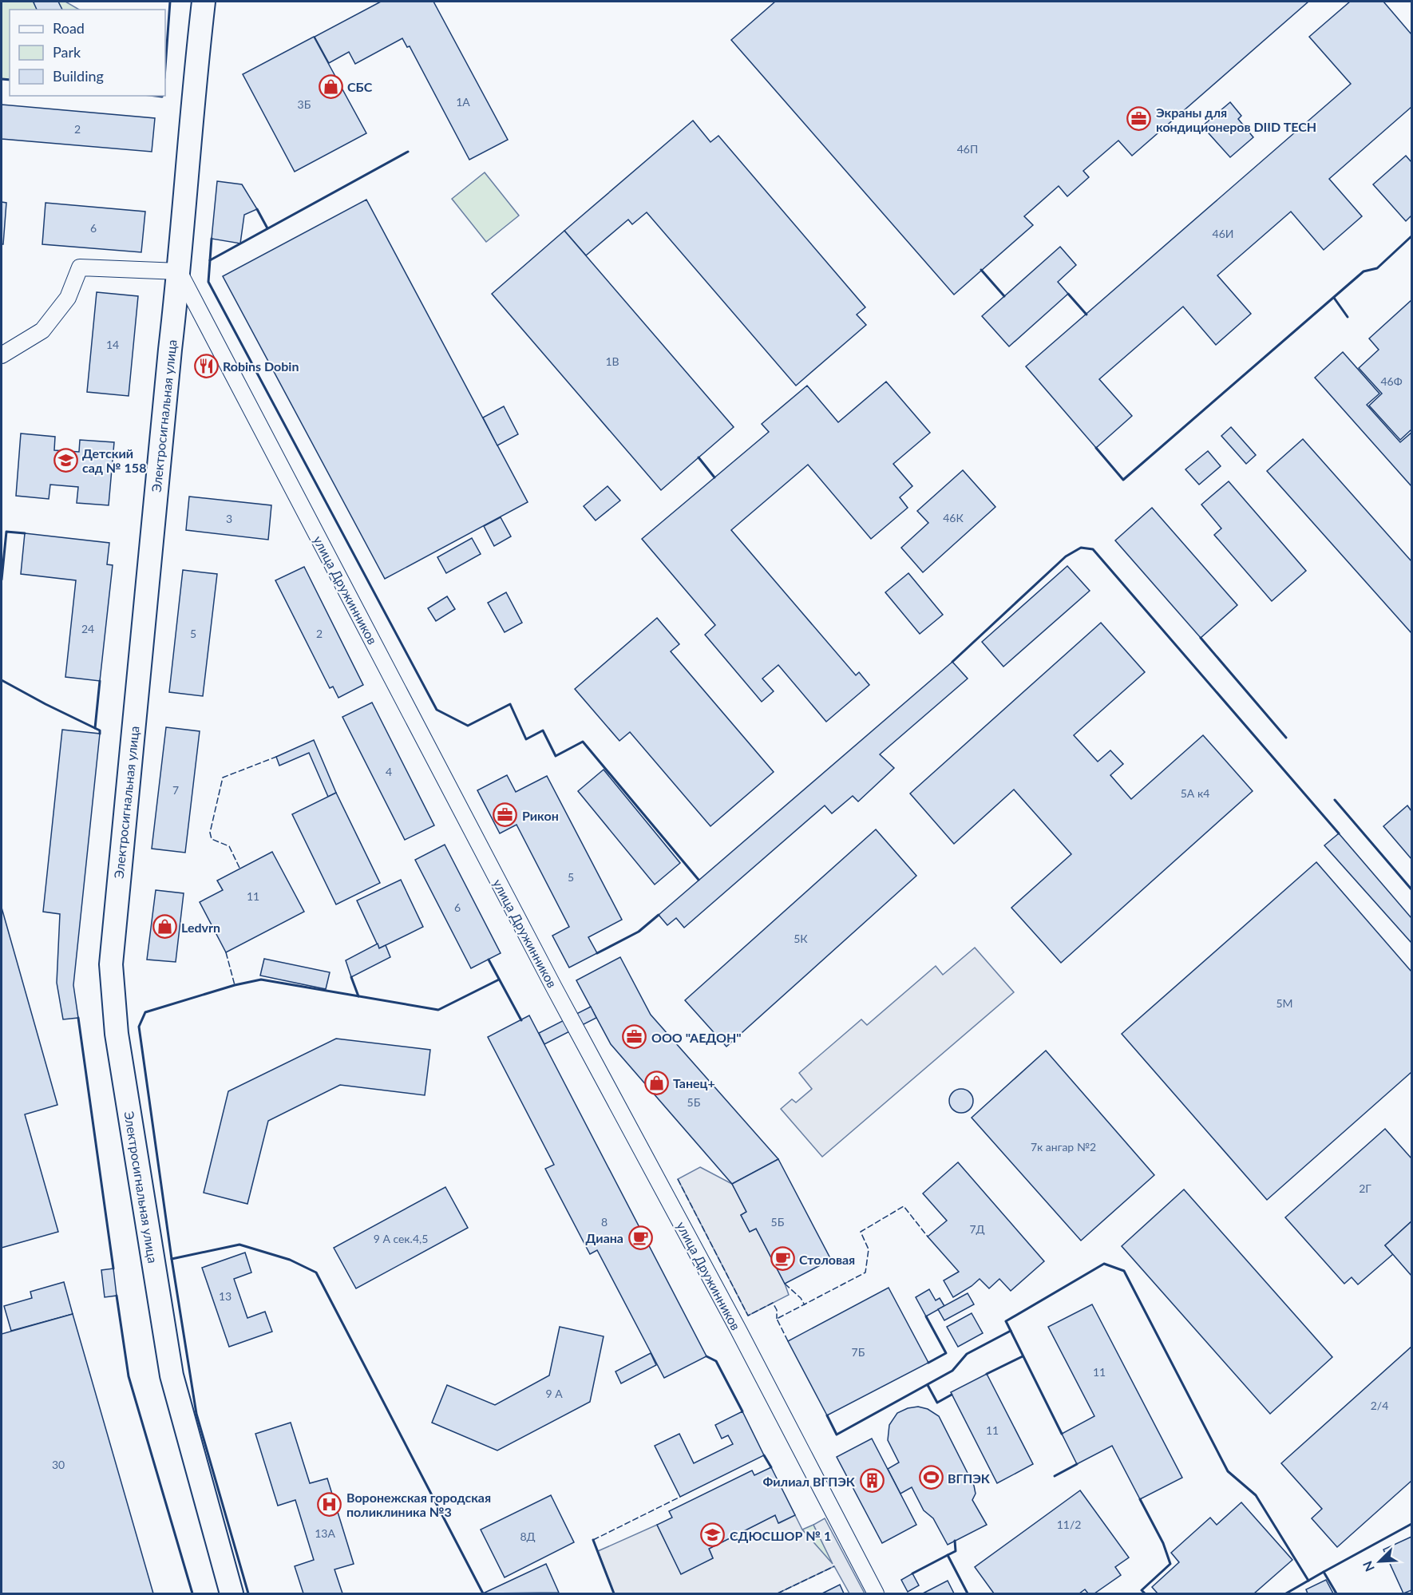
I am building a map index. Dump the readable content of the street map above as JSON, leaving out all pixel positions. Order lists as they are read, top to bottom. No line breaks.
{"streets":{"street":["Электросигнальная улица","улица Дружинников"]},"crossings":[["Электросигнальная улица","улица Дружинников"]],"places":{"shop":["СБС","Ledvrn","Танец+"],"office":["Экраны для кондиционеров DIID TECH","Рикон","ООО \"АЕДОН\""],"restaurant":["Robins Dobin"],"school or university":["Детский сад № 158","СДЮСШОР № 1"],"cafe":["Диана","Столовая"],"sports":["ВГПЭК"],"building":["Филиал ВГПЭК"],"hospital":["Воронежская городская поликлиника №3"]},"house_numbers":["1А","3Б","2","46П","6","46И","14","1В","46Ф","46К","3","24","5","2","4","7","5А к4","5","11","6","5К","5М","5Б","7к ангар №2","2Г","8","5Б","7Д","9 А сек.4,5","13","7Б","11","9 А","2/4","11","30","11/2","13А","8Д"],"legend":["Road","Park","Building"],"north":"bottom left"}
